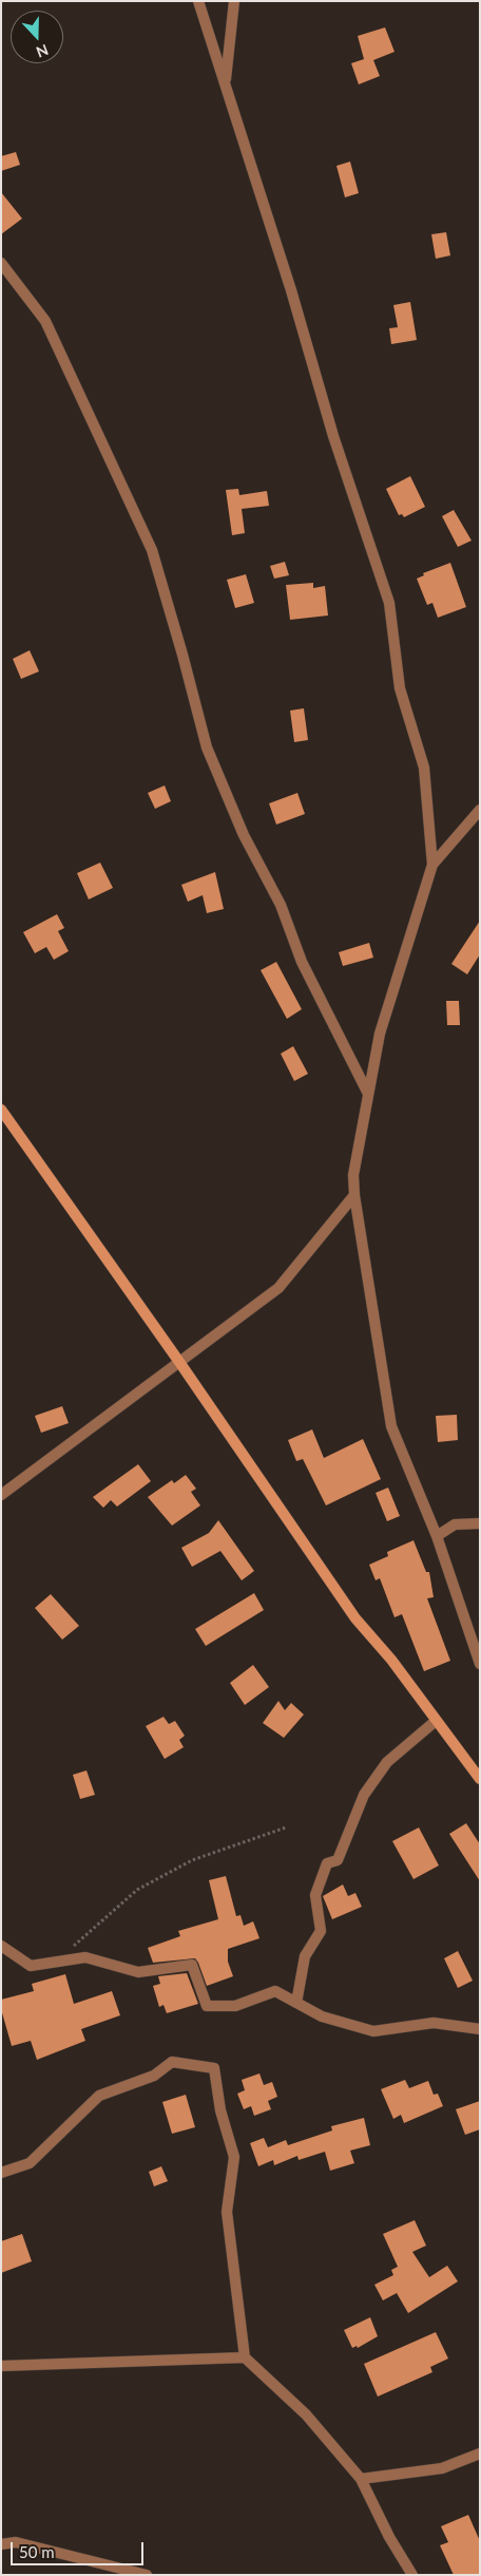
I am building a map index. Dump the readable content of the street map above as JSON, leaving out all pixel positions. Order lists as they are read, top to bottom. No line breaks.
{"scale_bar":"50 m","north":"bottom"}
